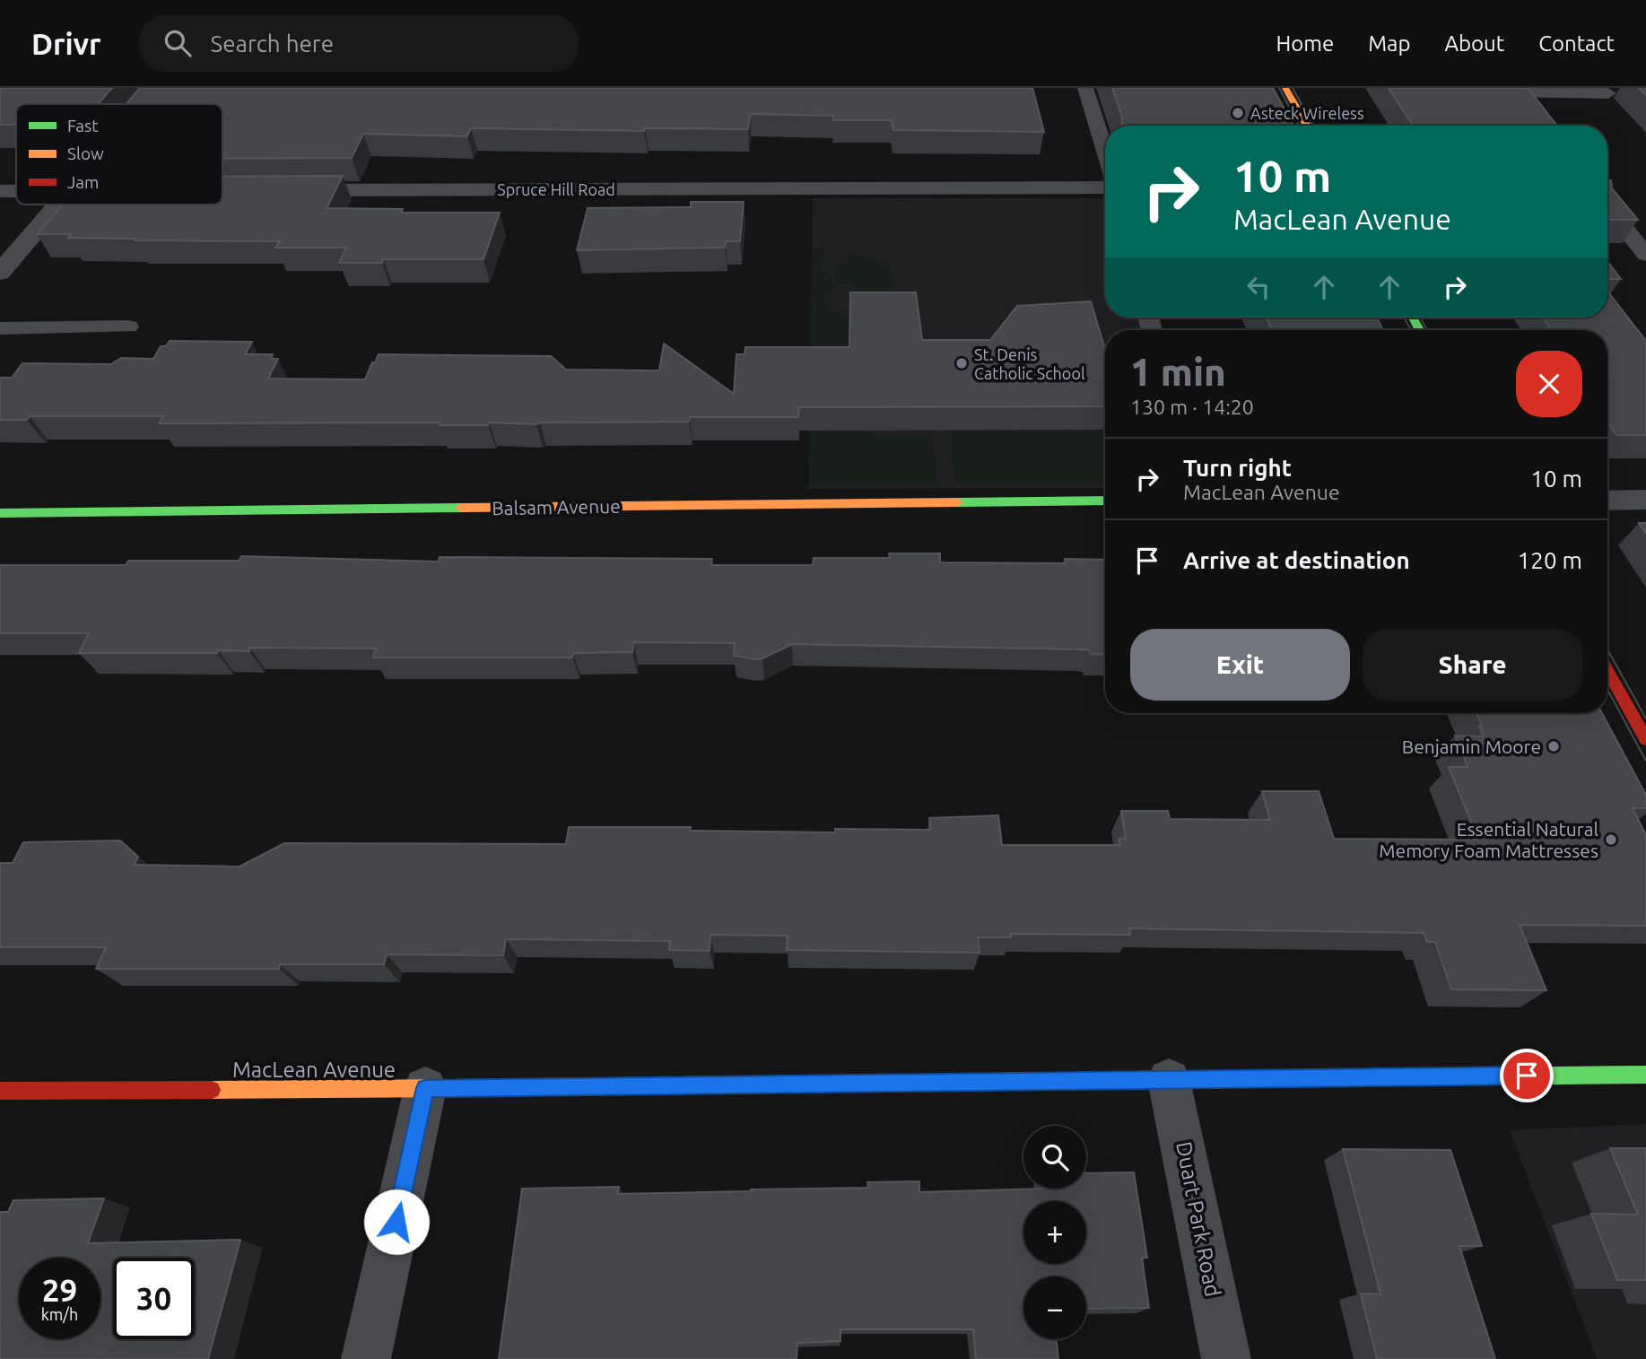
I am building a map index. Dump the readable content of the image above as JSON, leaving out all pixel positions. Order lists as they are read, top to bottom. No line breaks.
{"streets":{"street":["Spruce Hill Road","Balsam Avenue","MacLean Avenue","Duart Park Road"]},"crossings":[["MacLean Avenue","Duart Park Road"]],"places":["Asteck Wireless","St. Denis Catholic School","Benjamin Moore","Essential Natural Memory Foam Mattresses"],"legend":["Fast","Slow","Jam"],"page":{"header":"Drivr","search":"Search here","nav":["Home","Map","About","Contact"],"turn":["10 m","MacLean Avenue"],"heading":["1 min","130 m · 14:20"],"list":[{"name":"Turn right","note":"MacLean Avenue","value":"10 m"},{"name":"Arrive at destination","value":"120 m"}],"buttons":["Exit","Share"],"map_buttons":["+","−"],"speed":"29 km/h","limit":"30"}}
